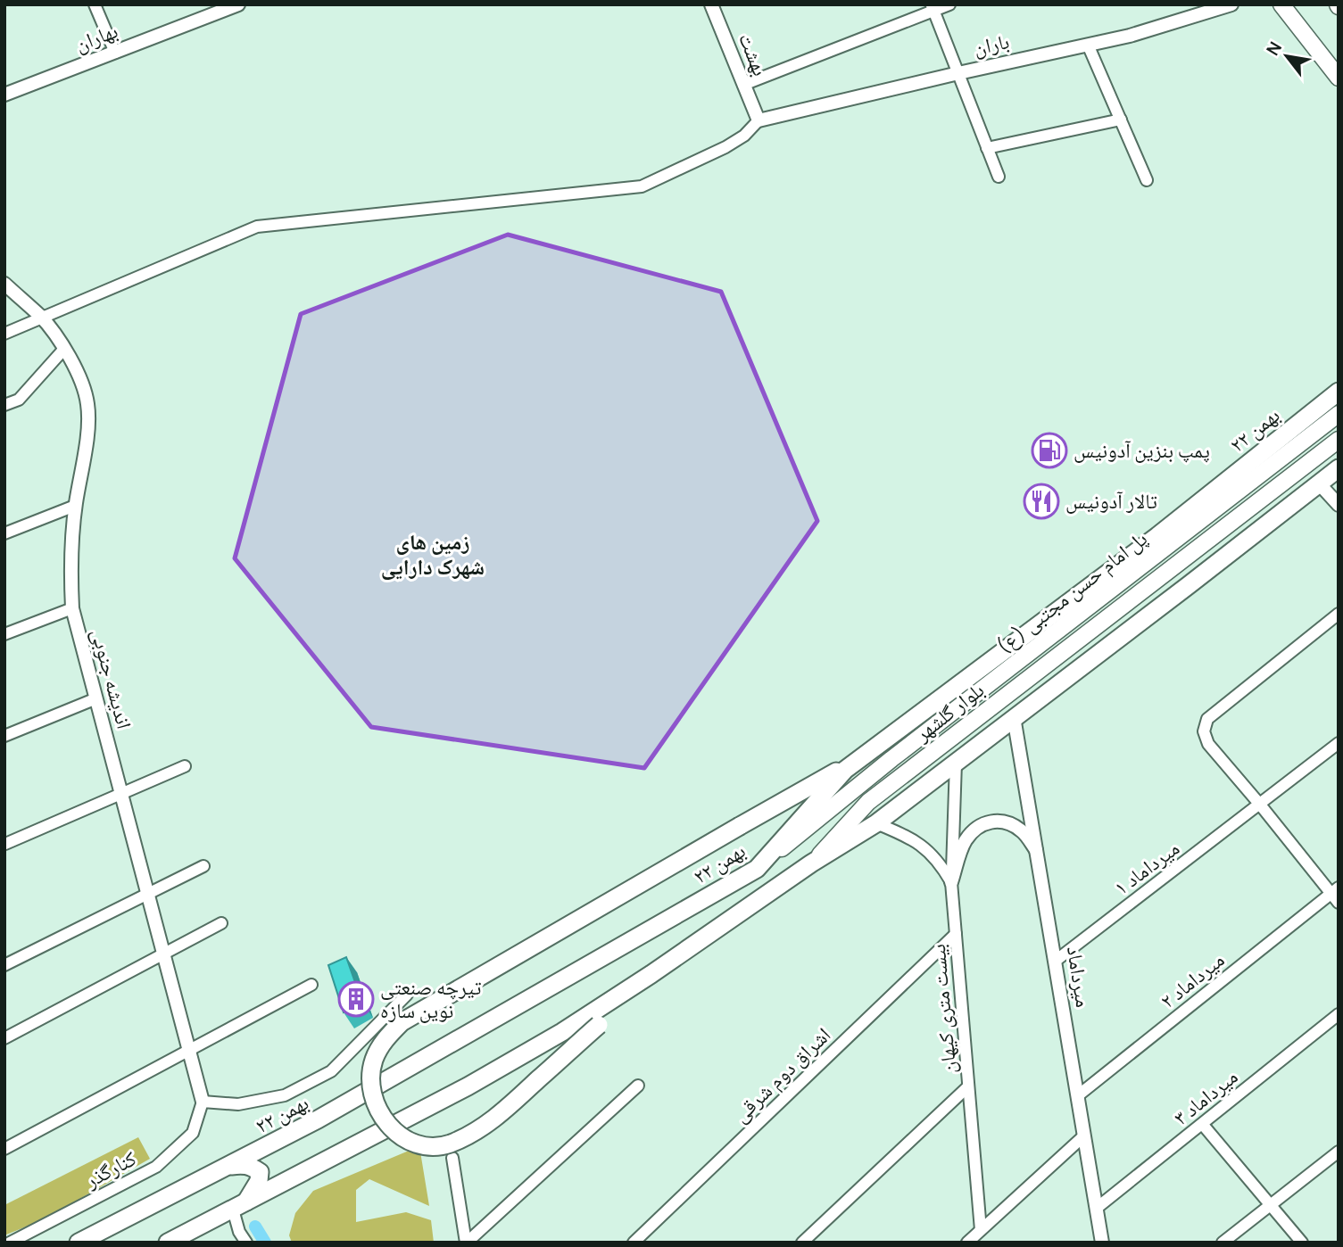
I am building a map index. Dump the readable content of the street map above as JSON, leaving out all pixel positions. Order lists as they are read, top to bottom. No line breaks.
{"streets":{"highway":["۲۲ بهمن"],"main road":["پل امام حسن مجتبی (ع)","بلوار گلشهر"],"street":["بهاران","باران","بهشت","اندیشه جنوبی","میرداماد ۱","میرداماد","میرداماد ۲","بیست متری کیهان","اشراق دوم شرقی","میرداماد ۳","کنارگذر"]},"crossings":[["باران","بهشت"],["۲۲ بهمن","پل امام حسن مجتبی (ع)"],["پل امام حسن مجتبی (ع)","بلوار گلشهر"],["اندیشه جنوبی","کنارگذر"],["میرداماد ۱","میرداماد"],["میرداماد","میرداماد ۲"],["میرداماد","میرداماد ۳"],["بیست متری کیهان","اشراق دوم شرقی"]],"districts":["زمین های شهرک دارایی"],"places":{"fuel station":["پمپ بنزین آدونیس"],"restaurant":["تالار آدونیس"],"building":["تیرچه صنعتی نوین سازه"]},"north":"top left"}
